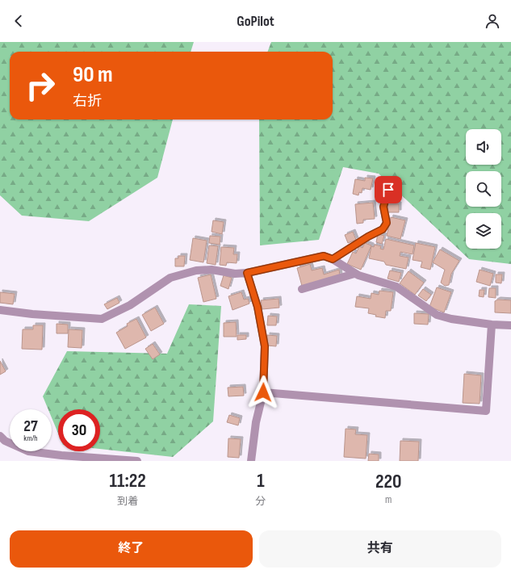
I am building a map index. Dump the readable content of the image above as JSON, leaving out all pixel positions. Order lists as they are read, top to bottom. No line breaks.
{"page":{"header":"GoPilot","turn":["90 m","右折"],"speed":"27 km/h","limit":"30","eta":["11:22","到着","1","分","220","m"],"buttons":["終了","共有"]}}
